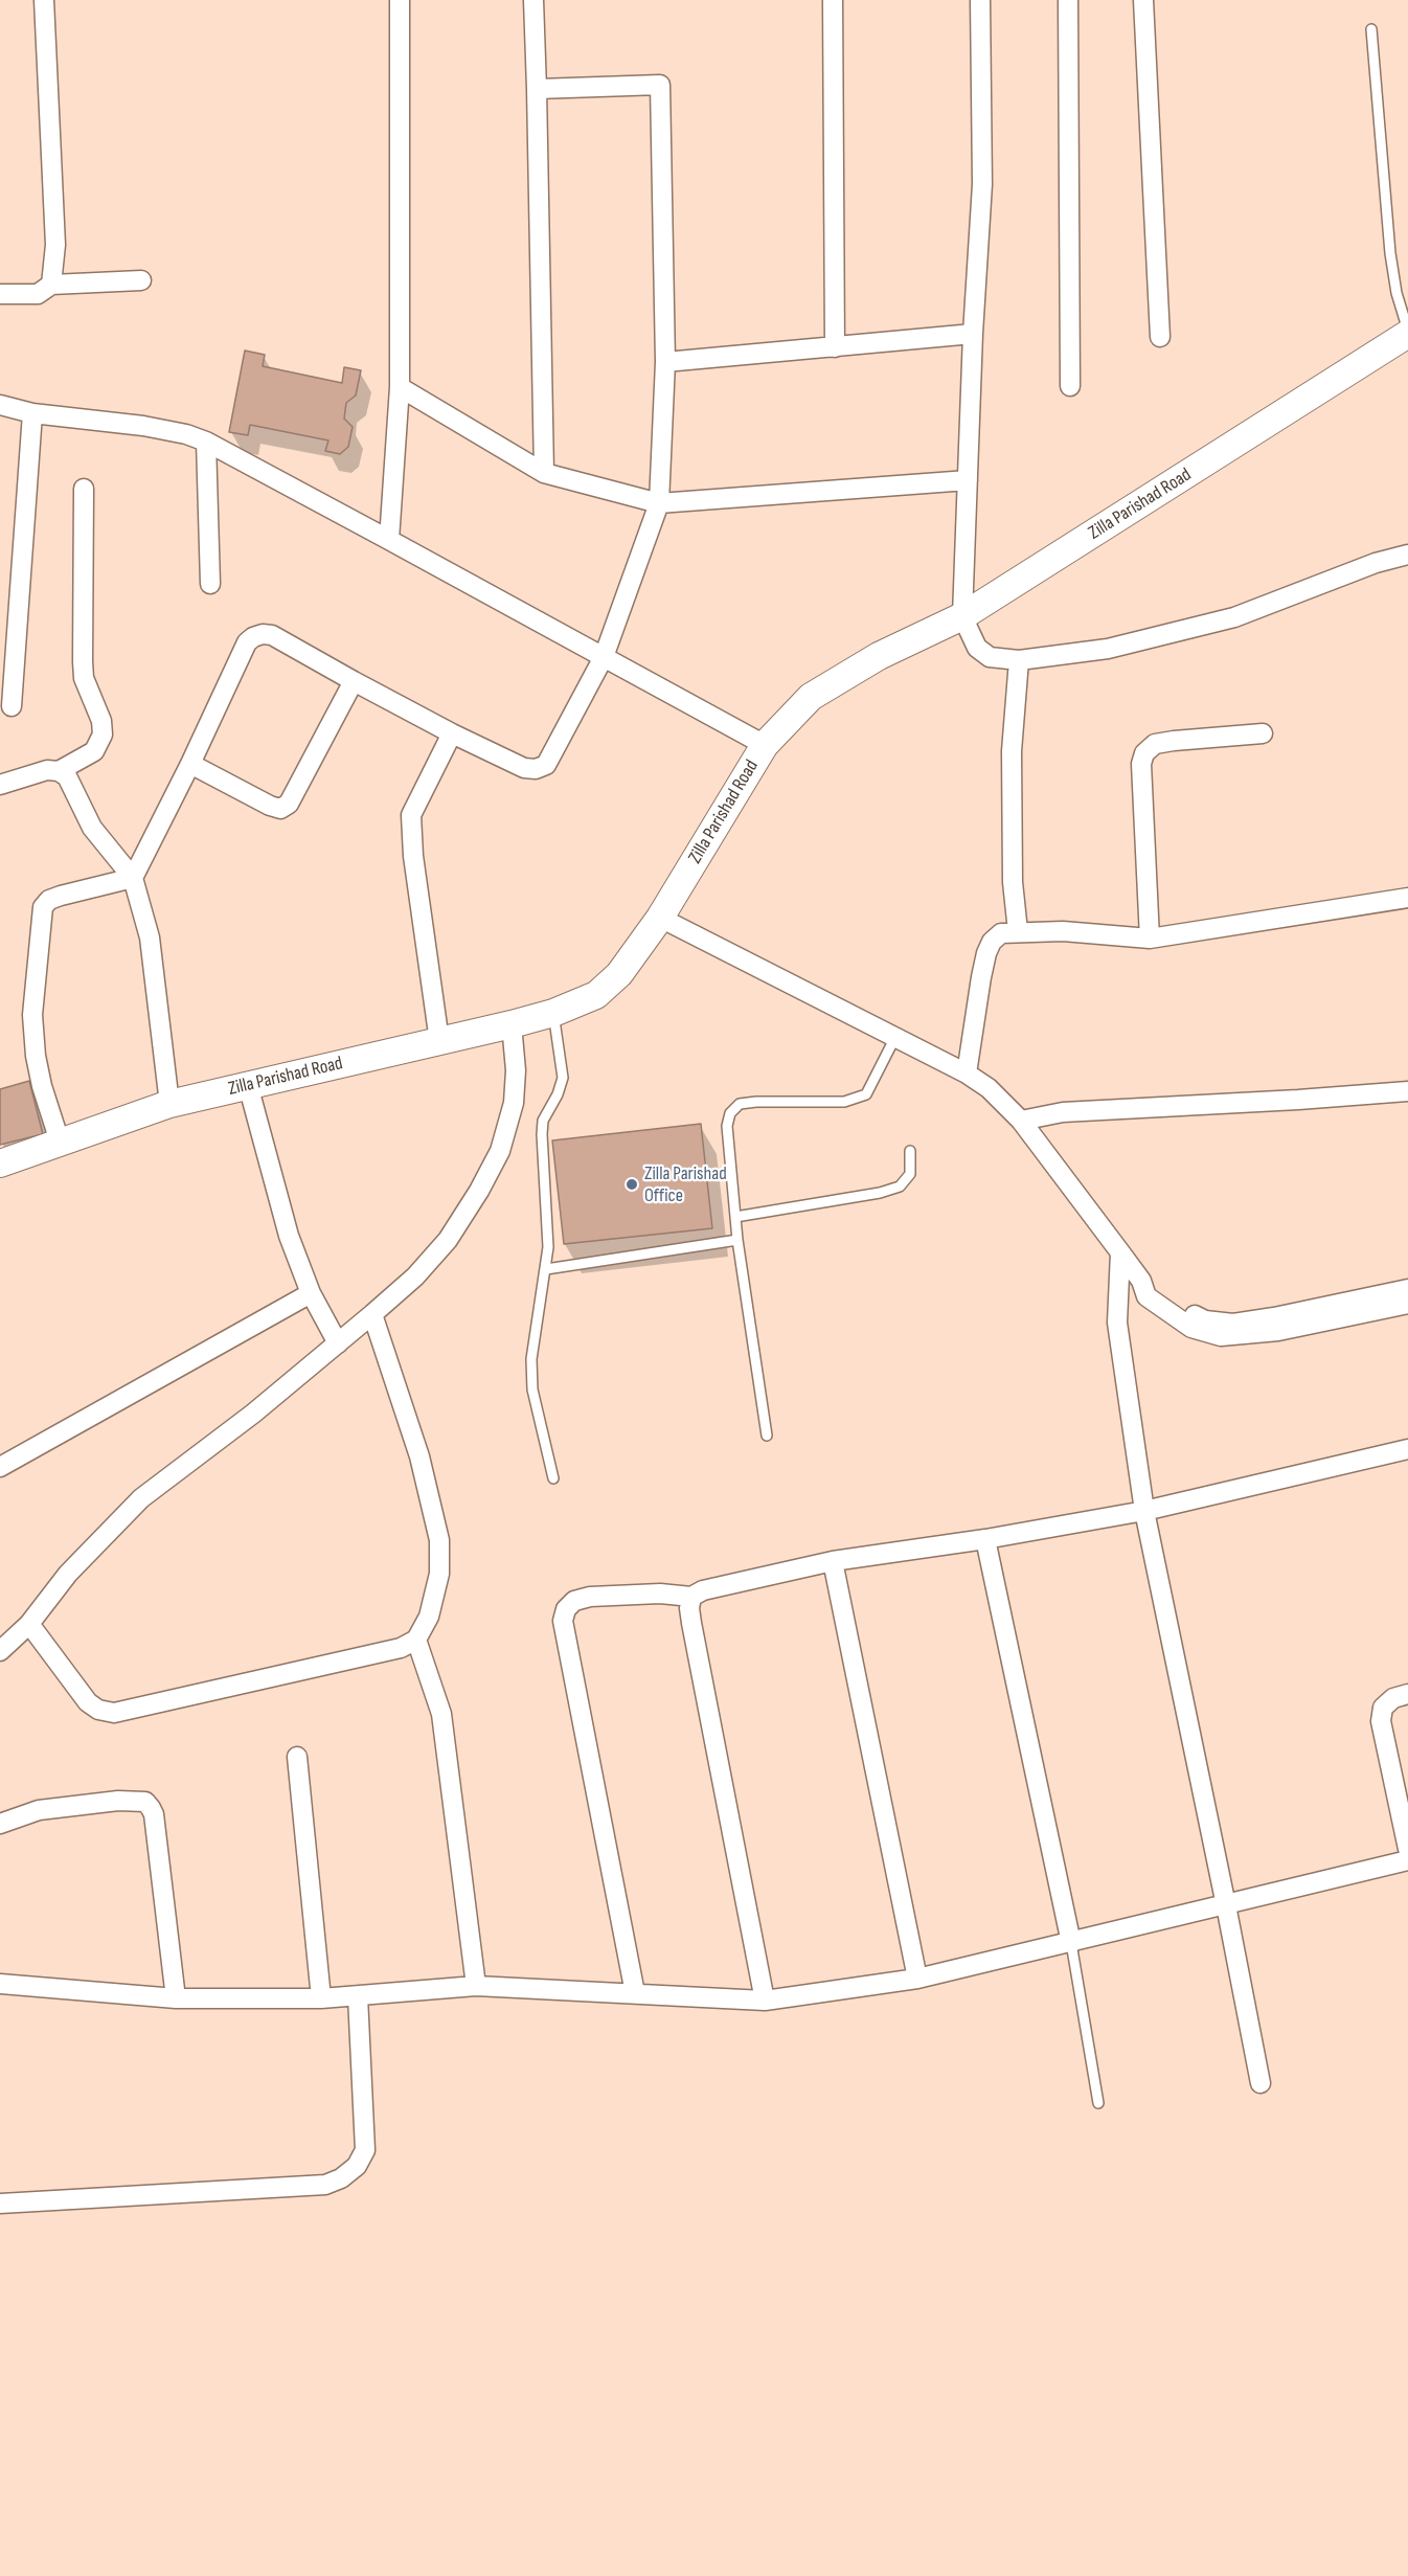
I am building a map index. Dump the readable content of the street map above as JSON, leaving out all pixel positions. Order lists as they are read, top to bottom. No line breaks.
{"streets":{"main road":["Zilla Parishad Road"]},"places":["Zilla Parishad Office"]}
